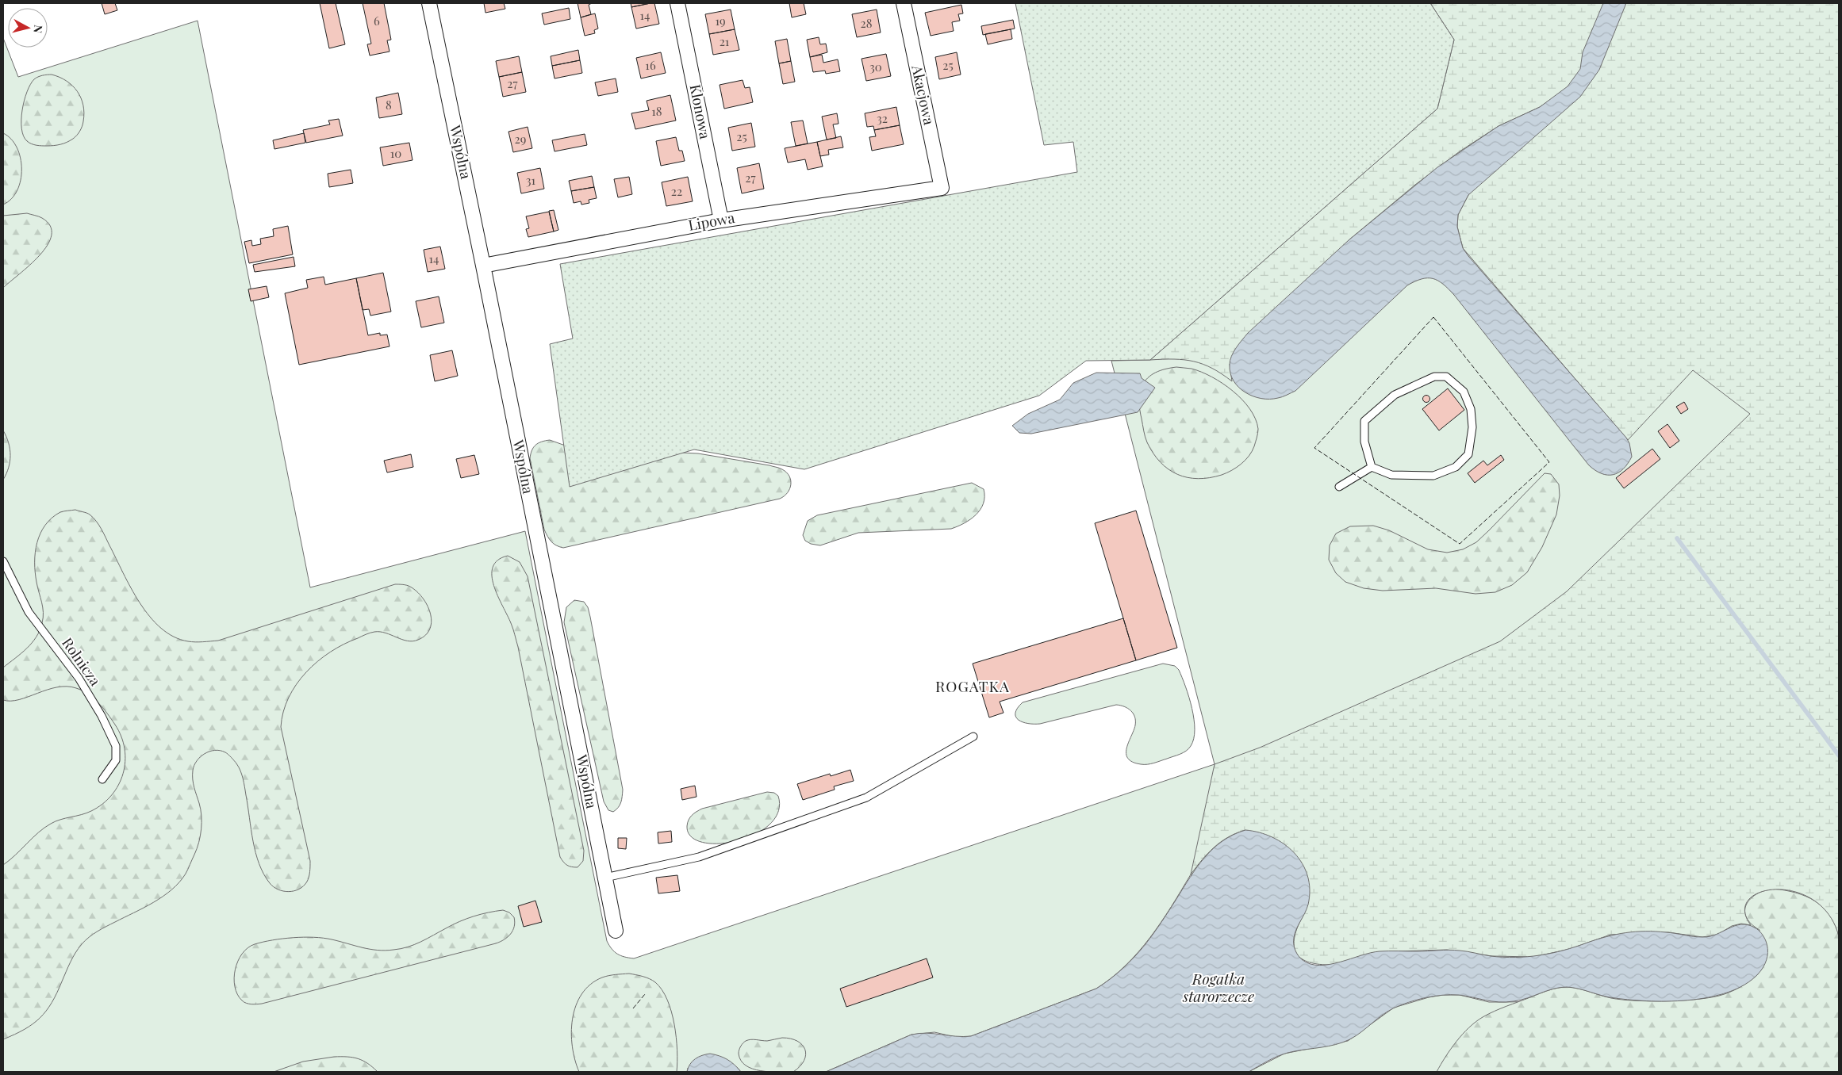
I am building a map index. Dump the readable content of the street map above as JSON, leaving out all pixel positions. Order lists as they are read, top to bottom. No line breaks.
{"streets":{"street":["Akacjowa","Klonowa","Wspólna","Lipowa"],"lane":["Rolnicza"]},"crossings":[["Akacjowa","Lipowa"],["Klonowa","Lipowa"],["Wspólna","Lipowa"]],"districts":["ROGATKA"],"water":["Rogatka starorzecze"],"house_numbers":["14","6","19","28","21","16","25","30","27","8","18","32","25","29","10","27","31","22","14"],"north":"right"}
